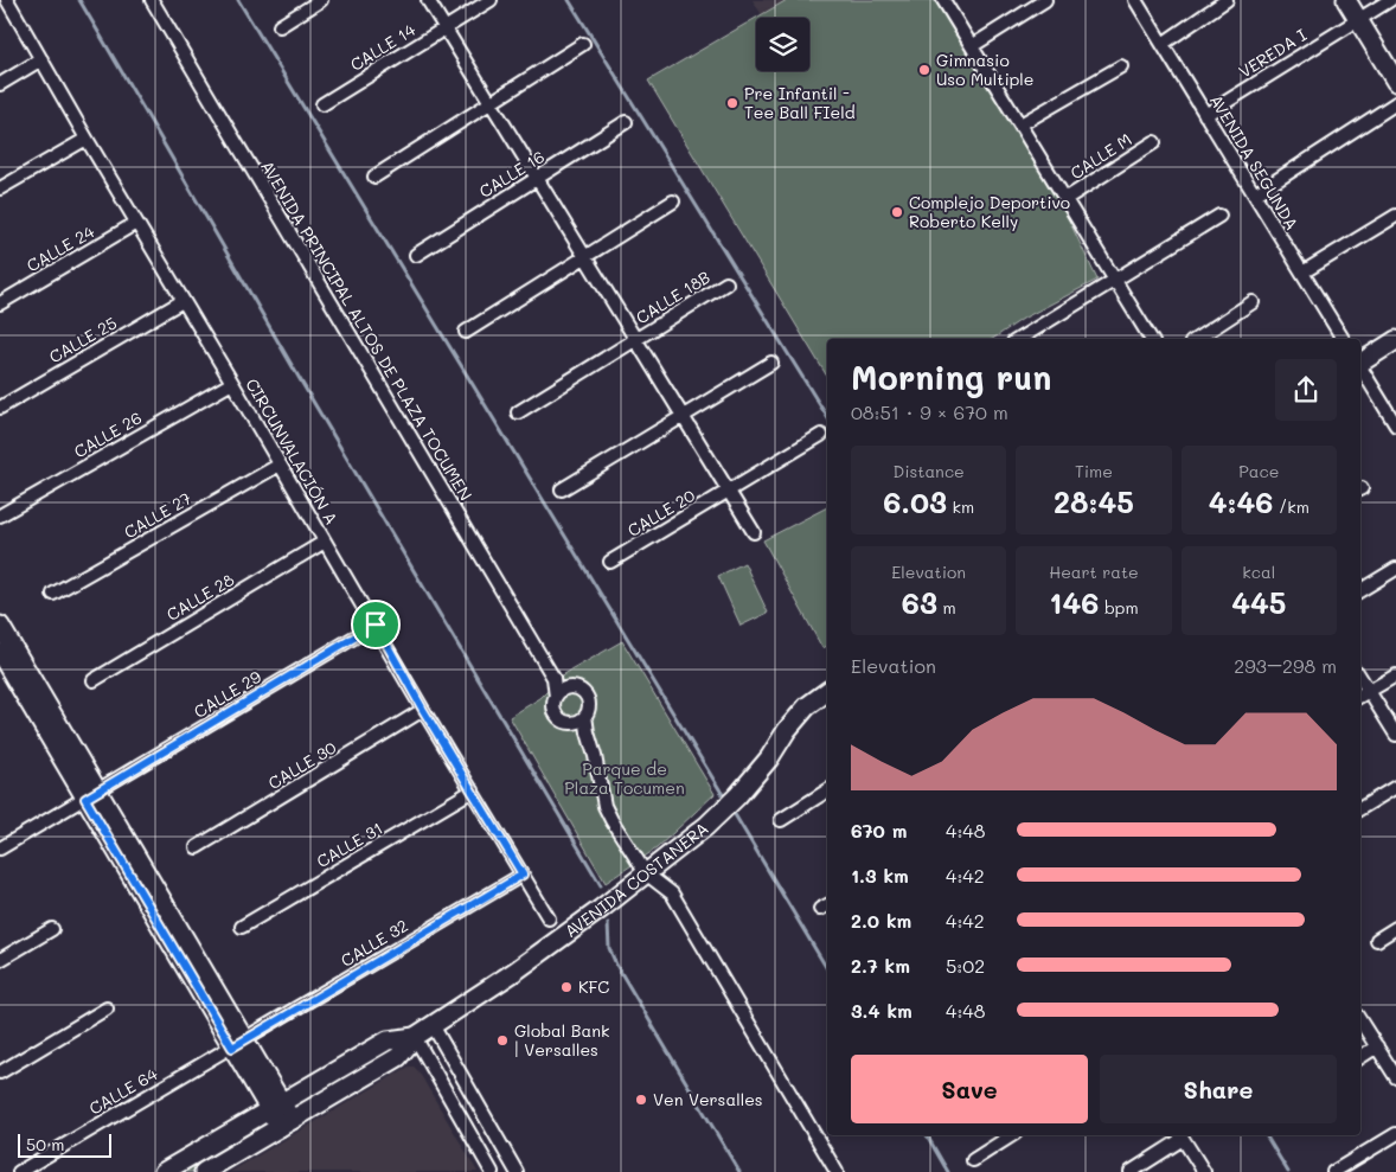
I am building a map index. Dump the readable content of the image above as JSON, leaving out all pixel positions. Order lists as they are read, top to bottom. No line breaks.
{"streets":{"street":["CALLE 14","VEREDA I","CALLE M","AVENIDA SEGUNDA","CALLE 16","CALLE 24","CALLE 18B","AVENIDA PRINCIPAL ALTOS DE PLAZA TOCUMEN","CALLE 25","CALLE 26","CIRCUNVALACIÓN A","CALLE 20","CALLE 27","CALLE 28","CALLE 29","CALLE 30","CALLE 31","AVENIDA COSTANERA","CALLE 32","CALLE 64"]},"crossings":[["VEREDA I","AVENIDA SEGUNDA"],["CALLE 24","CIRCUNVALACIÓN A"],["CALLE 25","CIRCUNVALACIÓN A"],["CALLE 26","CIRCUNVALACIÓN A"],["CIRCUNVALACIÓN A","CALLE 27"],["CIRCUNVALACIÓN A","CALLE 28"],["CIRCUNVALACIÓN A","CALLE 29"],["CIRCUNVALACIÓN A","CALLE 30"],["CIRCUNVALACIÓN A","CALLE 31"],["CIRCUNVALACIÓN A","CALLE 32"],["CALLE 32","CALLE 64"]],"parks":["Parque de Plaza Tocumen"],"places":["Gimnasio Uso Multiple","Pre Infantil - Tee Ball FIeld","Complejo Deportivo Roberto Kelly","KFC","Global Bank | Versalles","Ven Versalles"],"scale_bar":"50 m","page":{"heading":["Morning run","08:51 · 9 × 670 m"],"stats":[["Distance","6.03 km"],["Time","28:45"],["Pace","4:46 /km"],["Elevation","63 m"],["Heart rate","146 bpm"],["kcal","445"]],"chart":["Elevation","293–298 m"],"list":[{"name":"670 m","note":"4:48"},{"name":"1.3 km","note":"4:42"},{"name":"2.0 km","note":"4:42"},{"name":"2.7 km","note":"5:02"},{"name":"3.4 km","note":"4:48"}],"buttons":["Save","Share"],"scale":"50 m"}}
